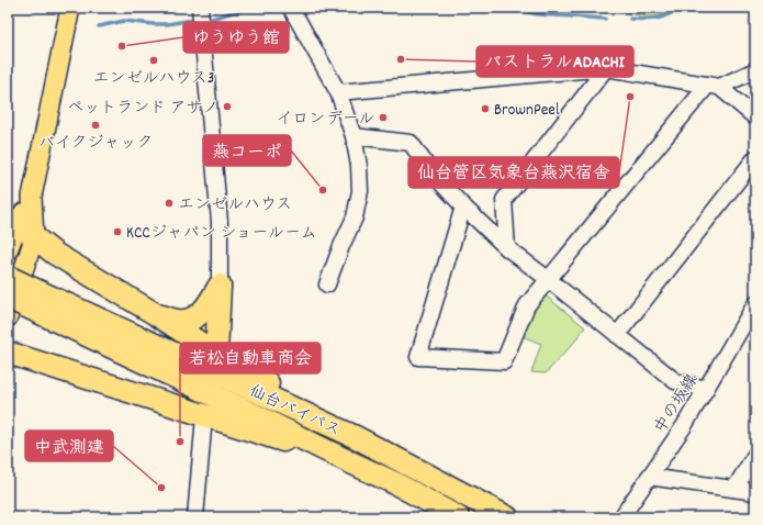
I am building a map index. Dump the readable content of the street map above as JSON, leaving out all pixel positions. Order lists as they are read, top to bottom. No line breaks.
{"streets":{"highway":["仙台バイパス"],"street":["中の坂線"]},"places":["ゆうゆう館","パストラルADACHI","エンゼルハウス3","仙台管区気象台燕沢宿舎","ペットランド アサノ","BrownPeel","イロンデール","バイクジャック","燕コーポ","エンゼルハウス","KCCジャパン ショールーム","若松自動車商会","中武測建"]}
